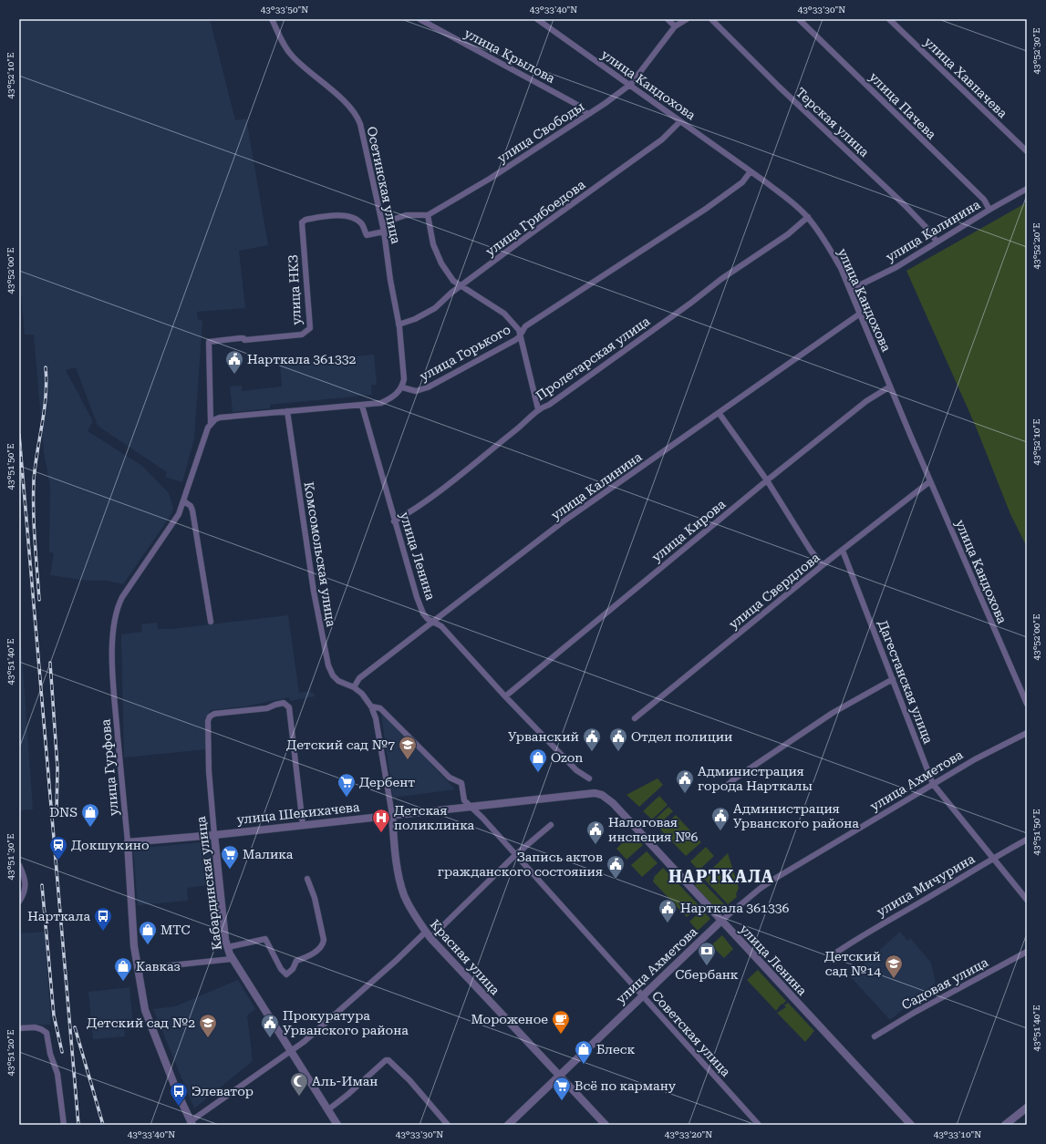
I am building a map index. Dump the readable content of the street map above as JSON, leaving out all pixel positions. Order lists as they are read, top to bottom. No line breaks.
{"streets":{"street":["улица Крылова","улица Хавпачева","улица Кандохова","улица Пачева","Терская улица","улица Свободы","Осетинская улица","улица Грибоедова","улица Калинина","улица НКЗ","улица Горького","Пролетарская улица","улица Кирова","Комсомольская улица","улица Ленина","улица Свердлова","Дагестанская улица","улица Гурфова","улица Ахметова","улица Шекихачева","Кабардинская улица","улица Мичурина","Красная улица","Садовая улица","Советская улица"]},"crossings":[["улица Крылова","улица Свободы"],["улица Кандохова","улица Свободы"],["улица Кандохова","улица Грибоедова"],["улица Кандохова","улица Калинина"],["улица Кандохова","улица Горького"],["улица Кандохова","Пролетарская улица"],["улица Кандохова","улица Кирова"],["улица Кандохова","улица Свердлова"],["улица Пачева","улица Калинина"],["Терская улица","улица Калинина"],["Осетинская улица","улица Грибоедова"],["Осетинская улица","улица НКЗ"],["Осетинская улица","улица Горького"],["улица Калинина","Комсомольская улица"],["улица Калинина","улица Ленина"],["улица Калинина","Красная улица"],["улица НКЗ","улица Гурфова"],["Пролетарская улица","улица Ленина"],["улица Кирова","улица Ленина"],["Комсомольская улица","Красная улица"],["улица Ленина","улица Ахметова"],["улица Ленина","улица Шекихачева"],["улица Свердлова","Дагестанская улица"],["Дагестанская улица","улица Ахметова"],["Дагестанская улица","улица Мичурина"],["улица Гурфова","улица Шекихачева"],["улица Ахметова","Красная улица"],["улица Ахметова","Советская улица"],["улица Шекихачева","Кабардинская улица"],["улица Шекихачева","Красная улица"],["улица Шекихачева","Советская улица"],["Красная улица","Советская улица"]],"districts":["НАРТКАЛА"],"places":{"public building":["Нарткала 361332","Урванский","Отдел полиции","Администрация города Нарткалы","Администрация Урванского района","Налоговая инспеция №6","Запись актов гражданского состояния","Нарткала 361336","Прокуратура Урванского района"],"school or university":["Детский сад №7","Детский сад №14","Детский сад №2"],"shop":["Ozon","DNS","МТС","Кавказ","Блеск"],"supermarket":["Дербент","Малика","Всё по карману"],"hospital":["Детская поликлинка"],"station":["Докшукино"],"bus stop":["Нарткала","Элеватор"],"bank":["Сбербанк"],"cafe":["Мороженое"],"mosque":["Аль-Иман"]},"coordinates":["43°33'50\"N","43°33'40\"N","43°33'30\"N","43°52'30\"E","43°52'10\"E","43°52'20\"E","43°52'00\"E","43°51'50\"E","43°51'40\"E","43°51'30\"E","43°51'20\"E","43°33'20\"N","43°33'10\"N"]}
